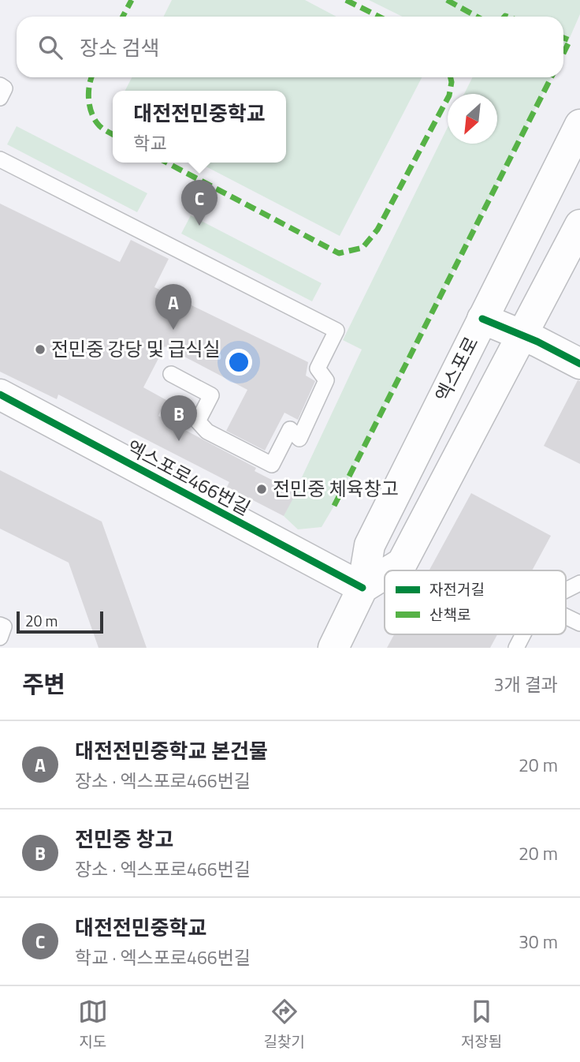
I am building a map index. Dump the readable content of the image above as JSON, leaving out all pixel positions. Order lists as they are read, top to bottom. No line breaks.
{"streets":{"main road":["엑스포로","엑스포로466번길"]},"crossings":[["엑스포로","엑스포로466번길"]],"places":["전민중 강당 및 급식실","전민중 체육창고"],"legend":["자전거길","산책로"],"scale_bar":"20 m","north":"bottom left","page":{"search":"장소 검색","popup":["대전전민중학교","학교"],"pins":["C","A","B"],"scale":"20 m","heading":["주변","3개 결과"],"list":[{"mark":"A","name":"대전전민중학교 본건물","note":"장소 · 엑스포로466번길","value":"20 m"},{"mark":"B","name":"전민중 창고","note":"장소 · 엑스포로466번길","value":"20 m"},{"mark":"C","name":"대전전민중학교","note":"학교 · 엑스포로466번길","value":"30 m"}],"nav":["지도","길찾기","저장됨"]}}
